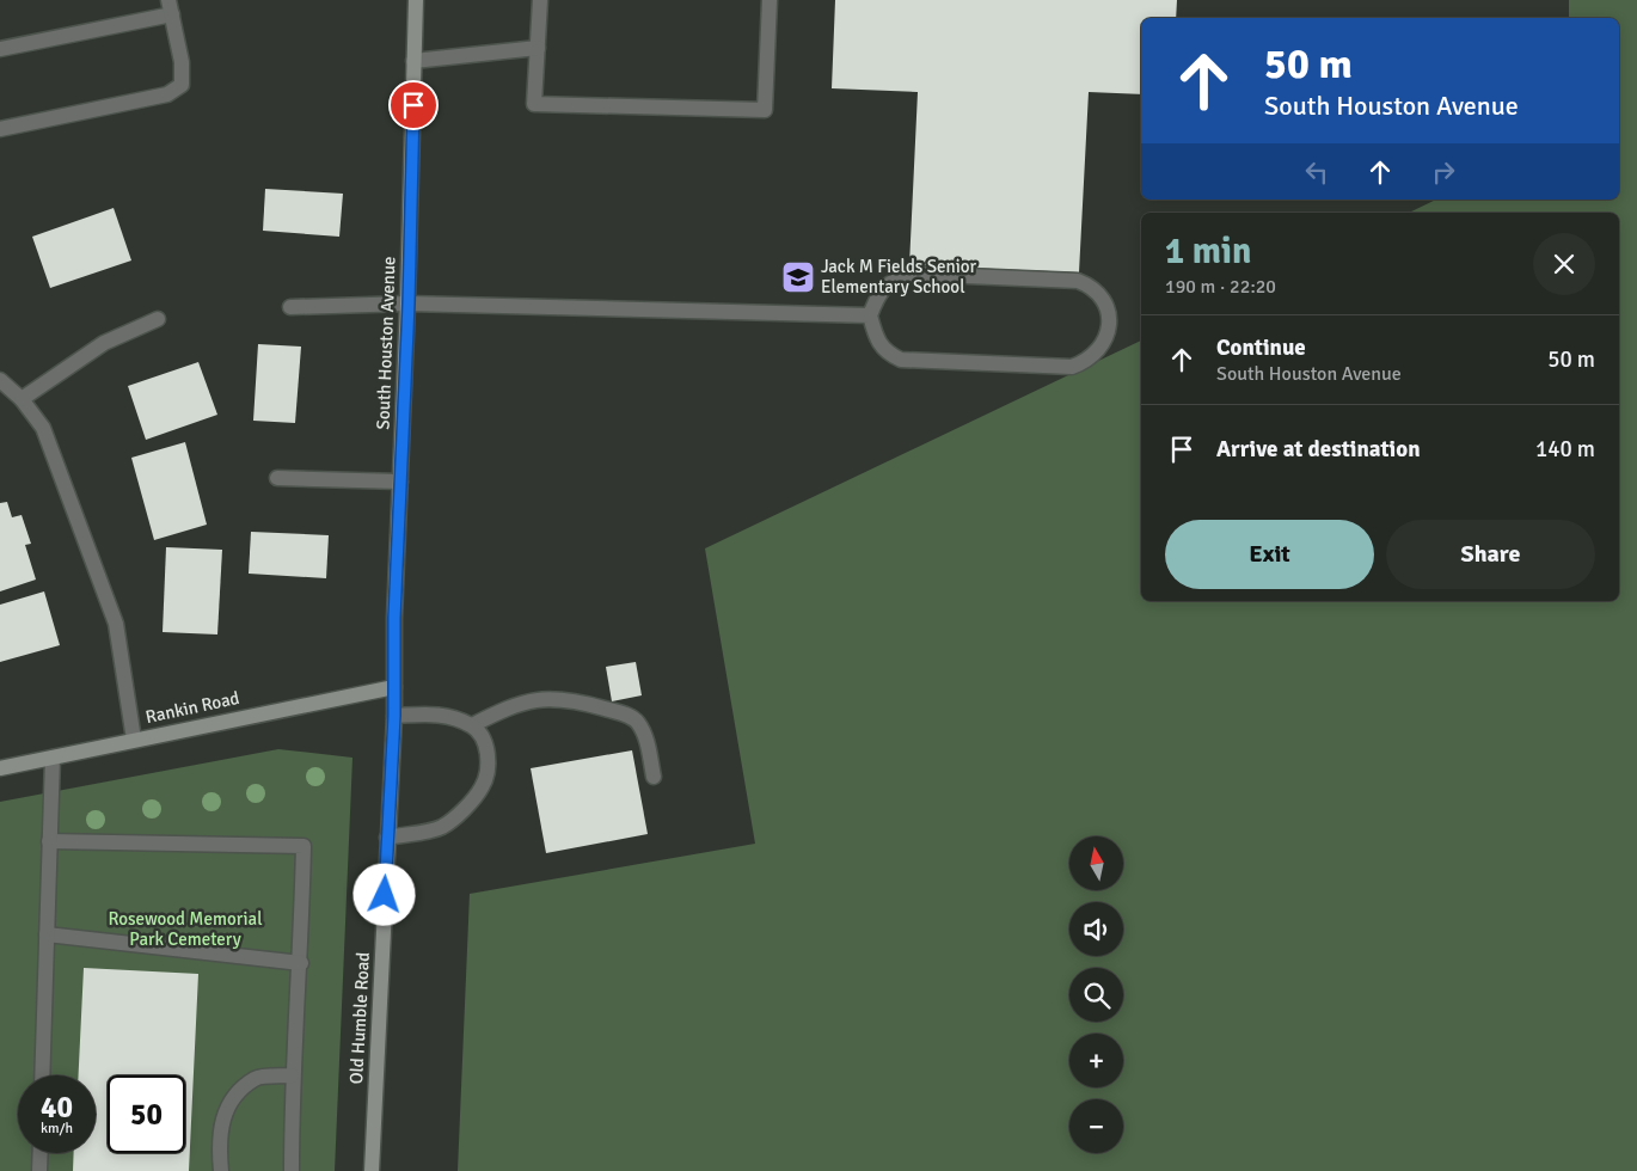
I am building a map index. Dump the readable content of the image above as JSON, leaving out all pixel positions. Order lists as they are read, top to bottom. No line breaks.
{"streets":{"main road":["South Houston Avenue","Rankin Road","Old Humble Road"]},"crossings":[["South Houston Avenue","Rankin Road"],["South Houston Avenue","Old Humble Road"],["Rankin Road","Old Humble Road"]],"parks":["Rosewood Memorial Park Cemetery"],"places":{"school or university":["Jack M Fields Senior Elementary School"]},"north":"top","page":{"turn":["50 m","South Houston Avenue"],"heading":["1 min","190 m · 22:20"],"list":[{"name":"Continue","note":"South Houston Avenue","value":"50 m"},{"name":"Arrive at destination","value":"140 m"}],"buttons":["Exit","Share"],"map_buttons":["+","−"],"speed":"40 km/h","limit":"50"}}
